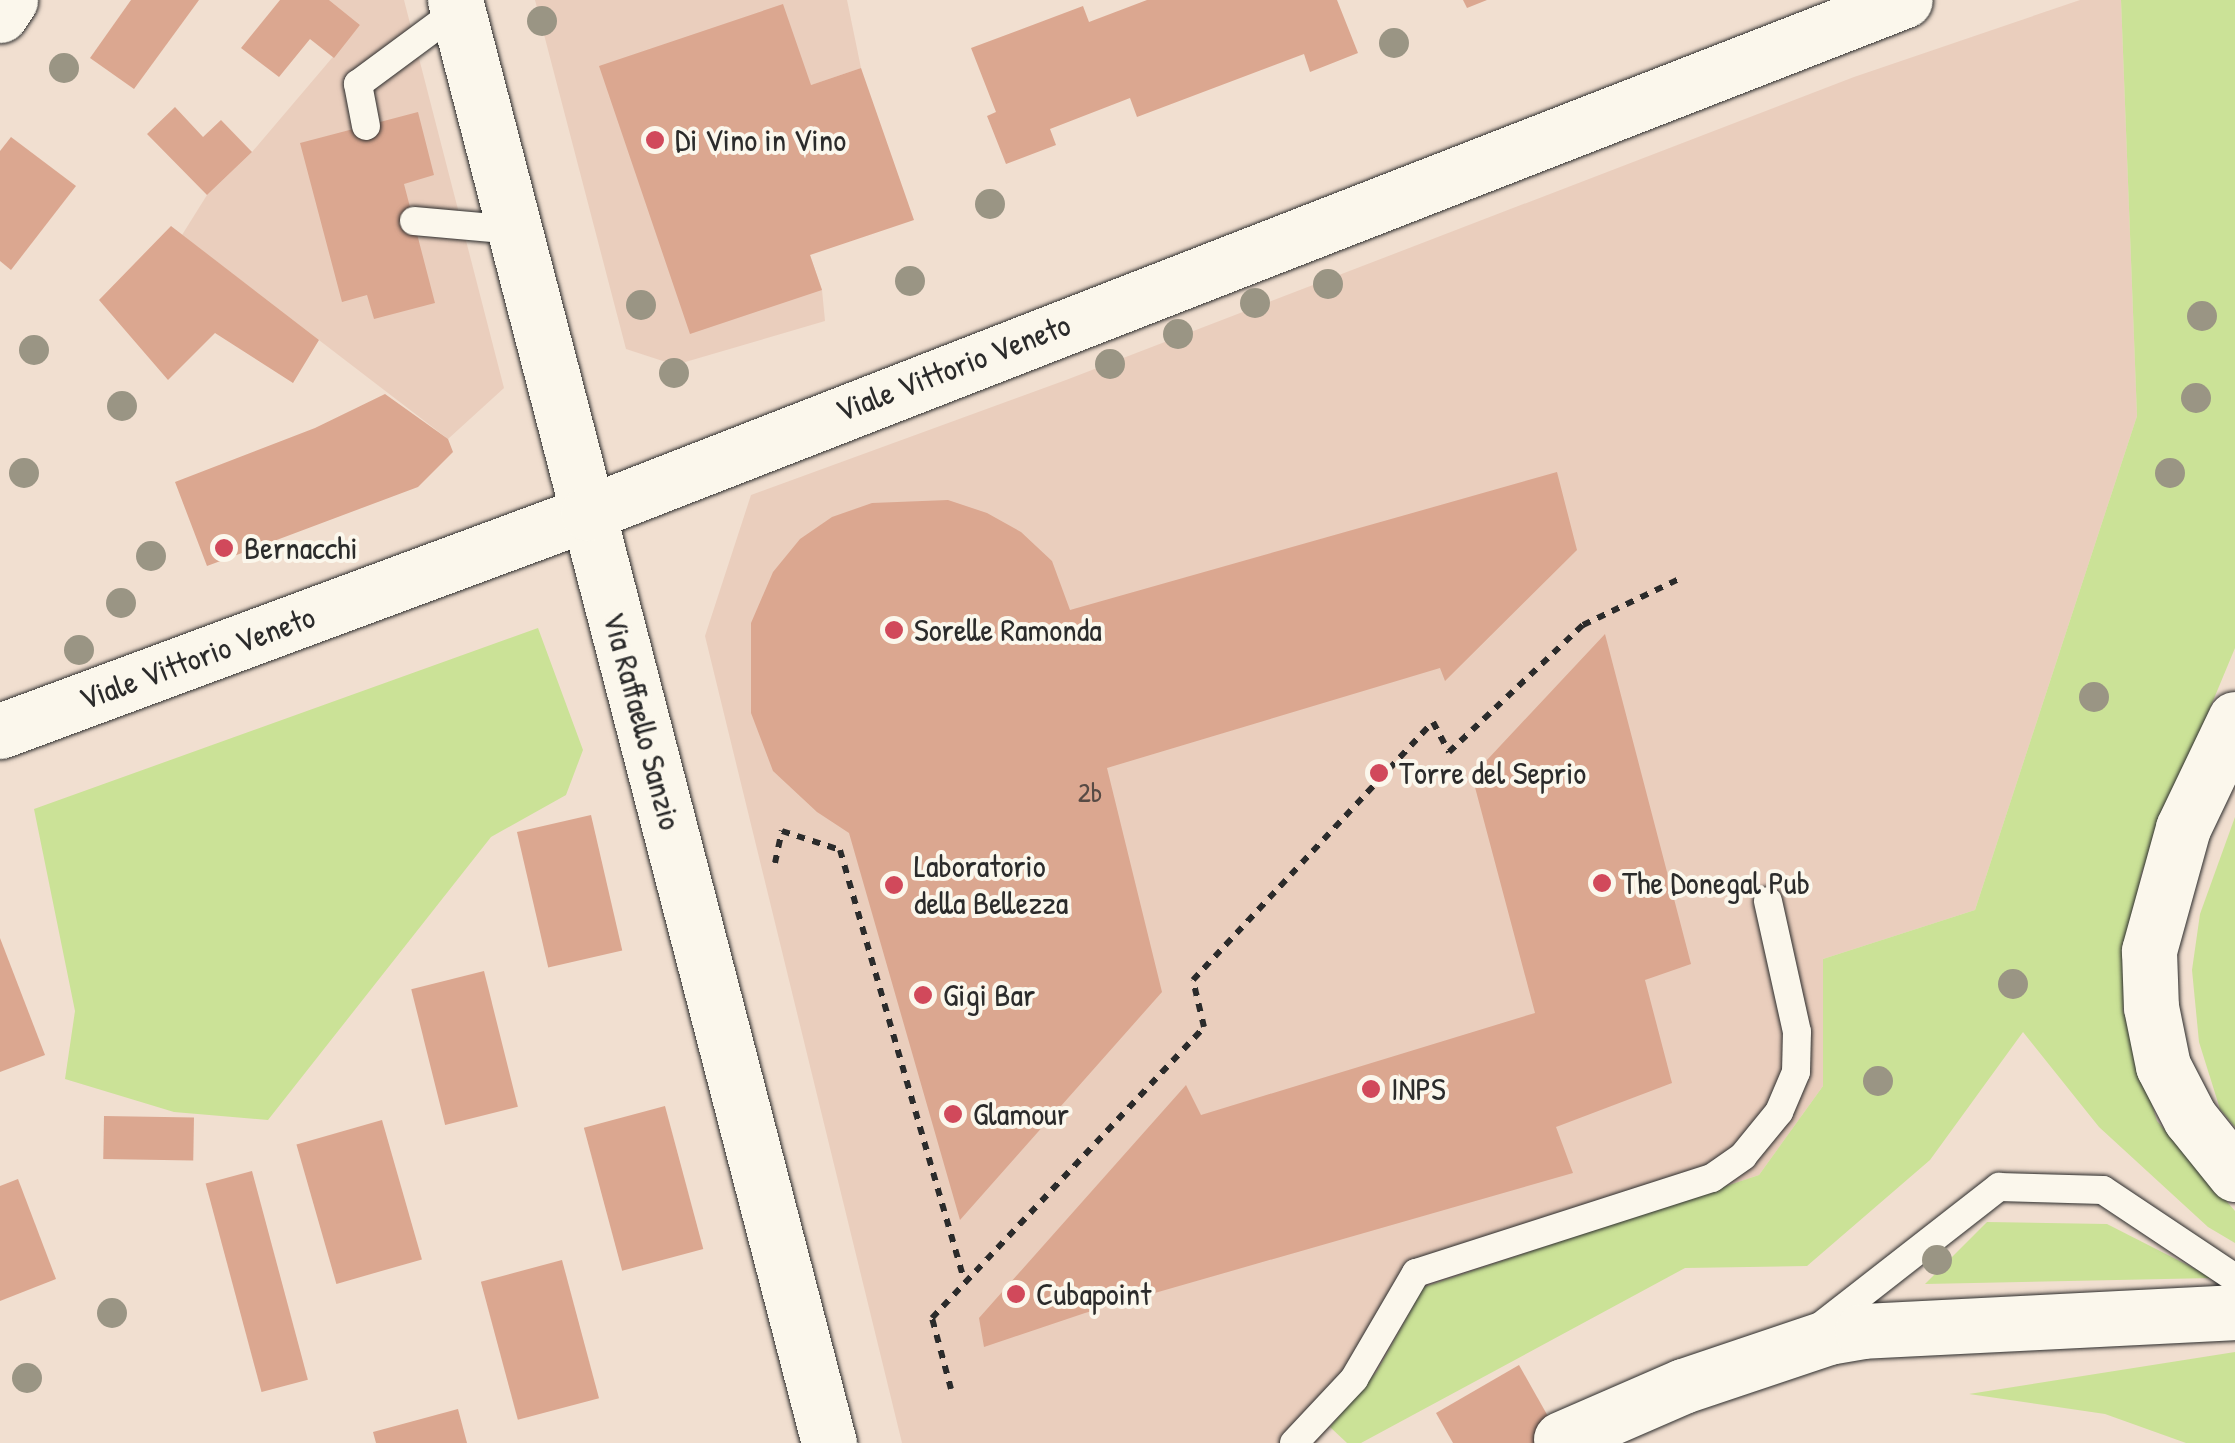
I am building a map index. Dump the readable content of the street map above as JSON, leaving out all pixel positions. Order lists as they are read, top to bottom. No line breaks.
{"streets":{"main road":["Viale Vittorio Veneto","Via Raffaello Sanzio"]},"crossings":[["Viale Vittorio Veneto","Via Raffaello Sanzio"]],"places":["Di Vino in Vino","Bernacchi","Sorelle Ramonda","Torre del Seprio","The Donegal Pub","Laboratorio della Bellezza","Gigi Bar","INPS","Glamour","Cubapoint"],"house_numbers":["2b"]}
